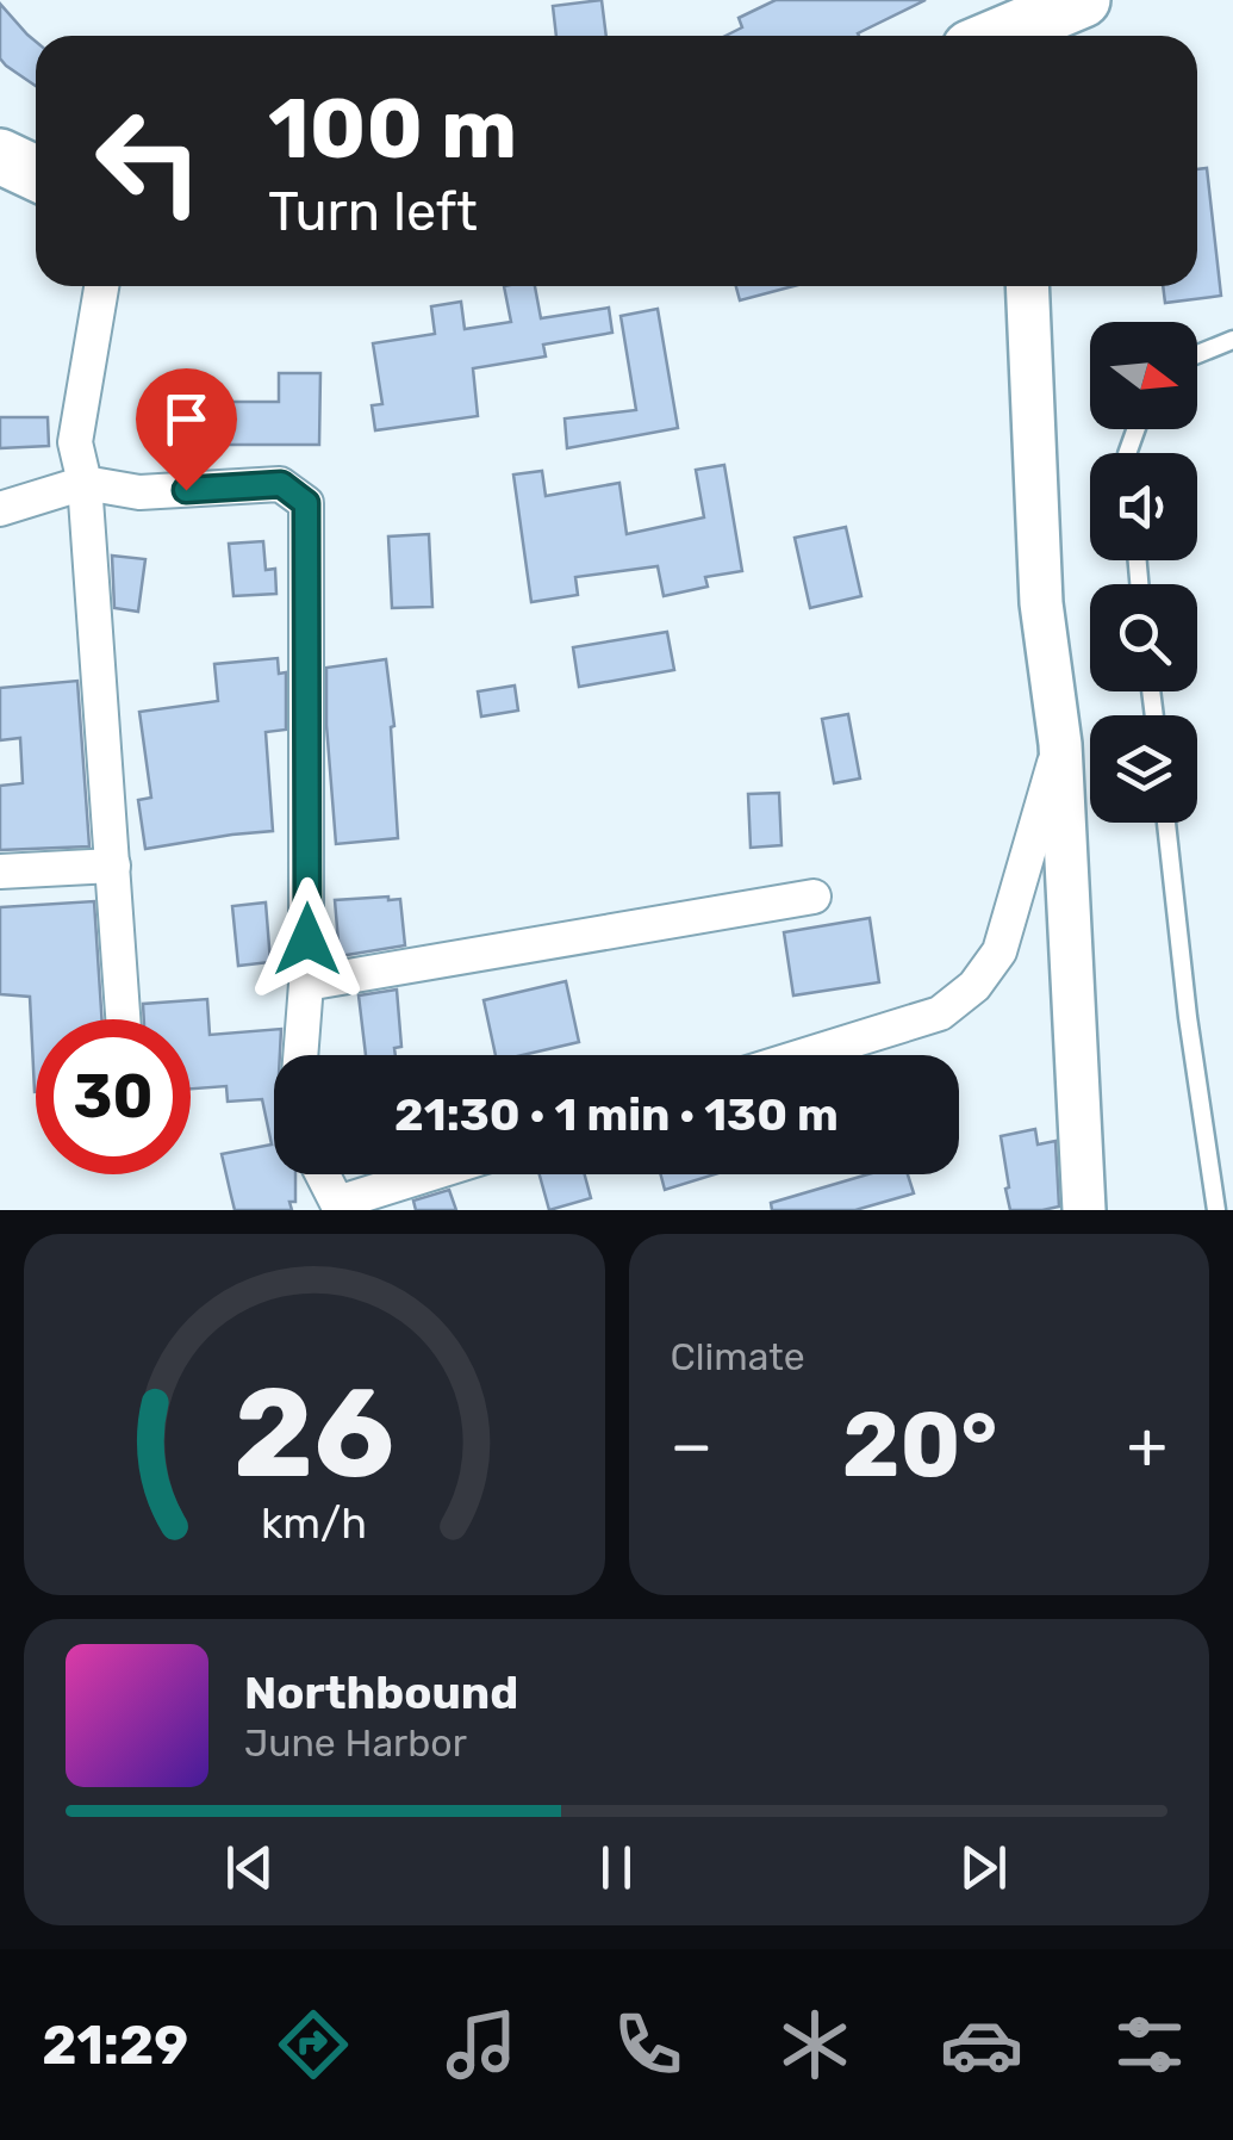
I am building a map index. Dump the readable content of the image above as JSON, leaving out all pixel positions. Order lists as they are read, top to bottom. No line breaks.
{"north":"right","page":{"turn":["100 m","Turn left"],"limit":"30","trip":"21:30 · 1 min · 130 m","tile":"Climate","heat":["−","20°","+"],"song":["Northbound","June Harbor"],"tabs":"21:29","gauge":["26","km/h"]}}
